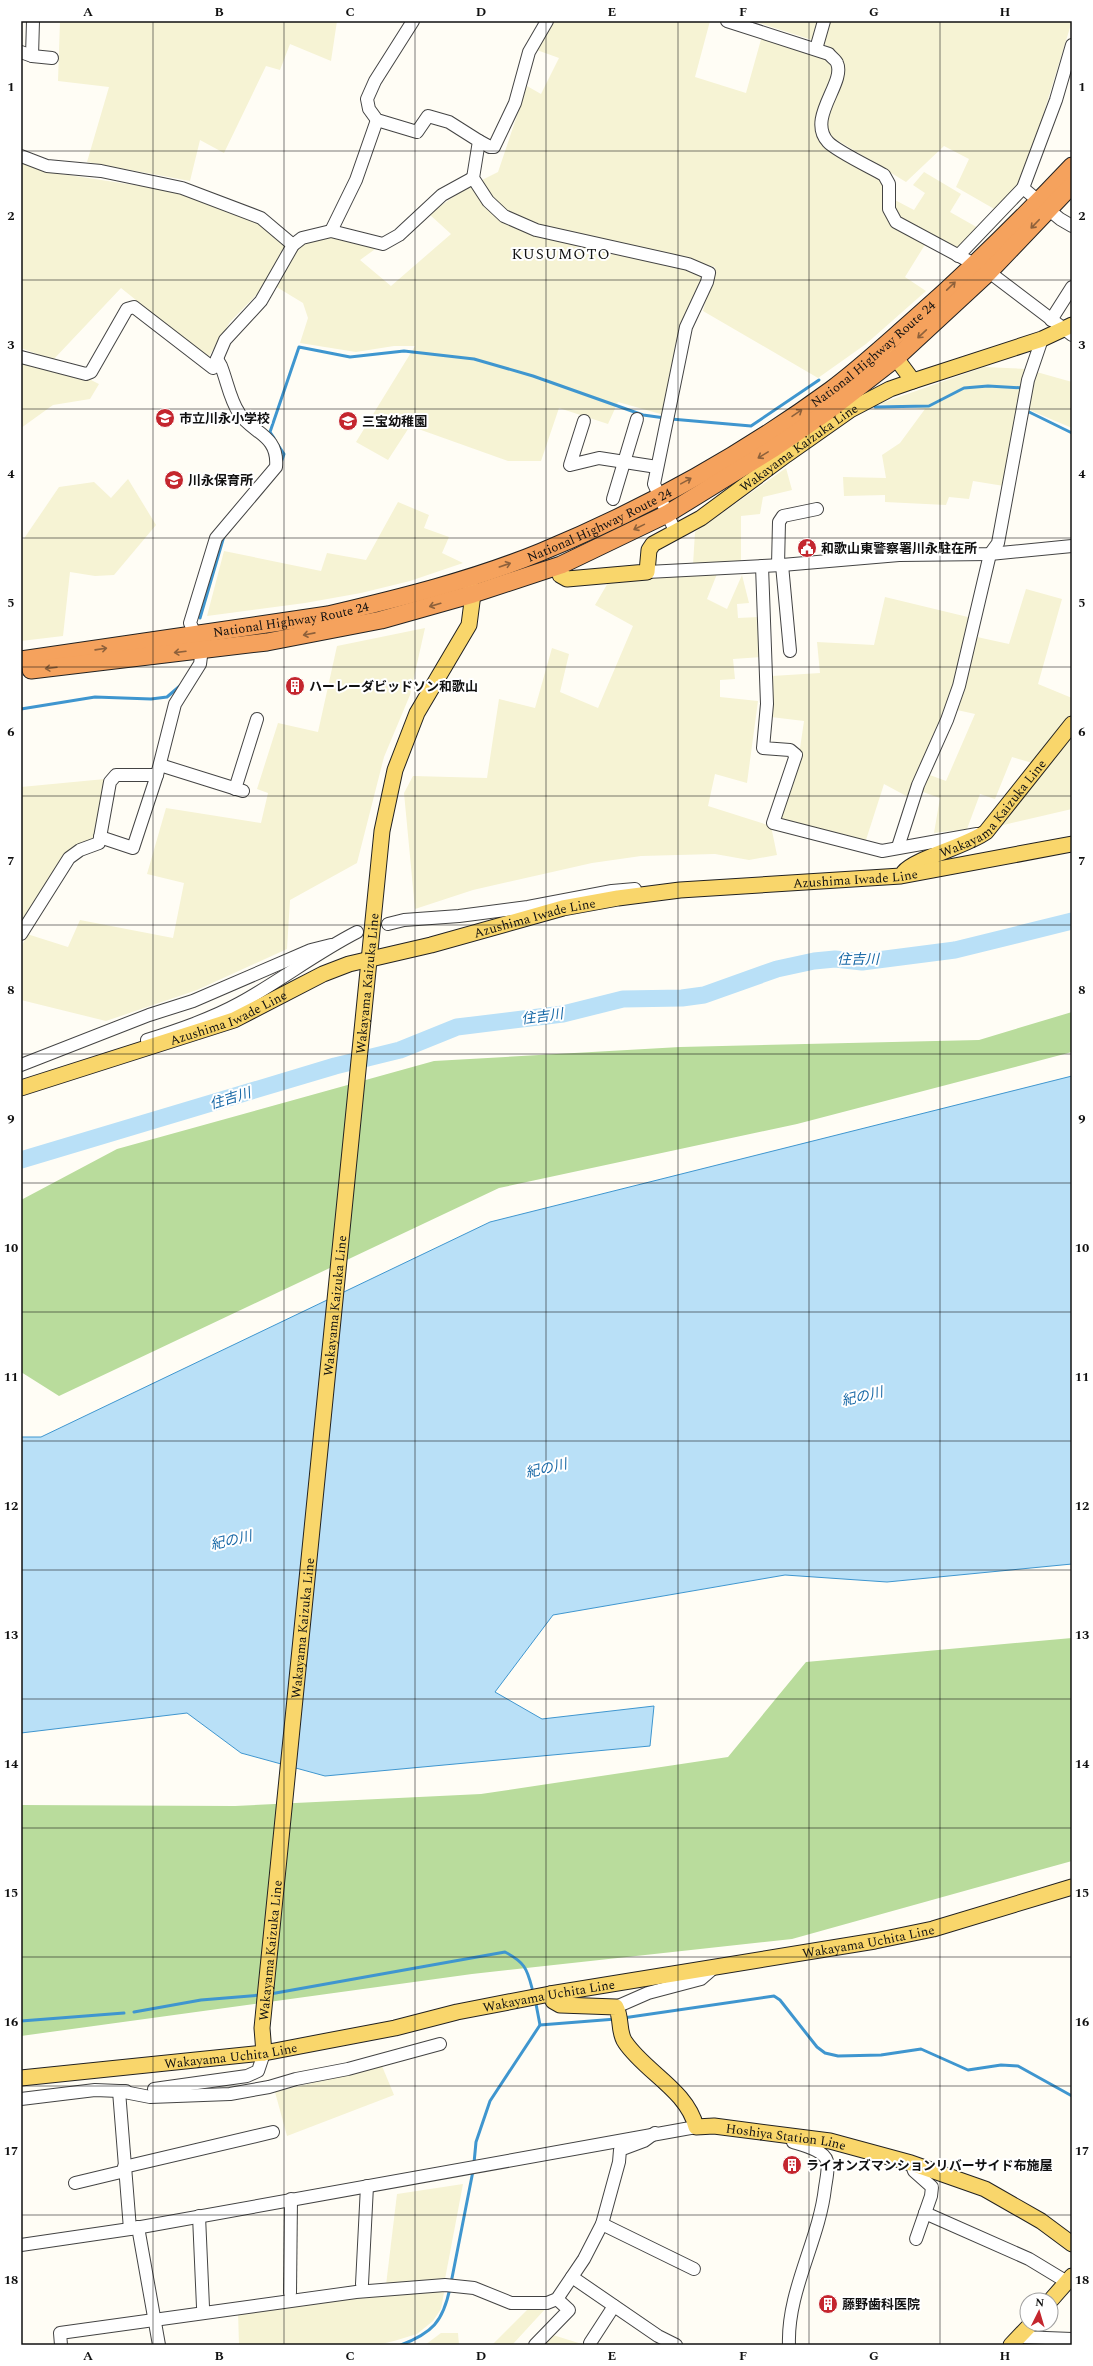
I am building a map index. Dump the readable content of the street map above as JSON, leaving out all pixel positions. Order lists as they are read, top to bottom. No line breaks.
{"streets":{"highway":["National Highway Route 24"],"main road":["Wakayama Kaizuka Line","Azushima Iwade Line","Wakayama Uchita Line","Hoshiya Station Line"]},"crossings":[["National Highway Route 24","Wakayama Kaizuka Line"],["Wakayama Kaizuka Line","Azushima Iwade Line"],["Wakayama Kaizuka Line","Wakayama Uchita Line"]],"districts":["KUSUMOTO"],"water":["住吉川","紀の川"],"places":{"school or university":["市立川永小学校","三宝幼稚園","川永保育所"],"public building":["和歌山東警察署川永駐在所"],"building":["ハーレーダビッドソン和歌山","ライオンズマンションリバーサイド布施屋","藤野歯科医院"]},"north":"top","grid":{"columns":["A","B","C","D","E","F","G","H"],"rows":["1","2","3","4","5","6","7","8","9","10","11","12","13","14","15","16","17","18"]}}
